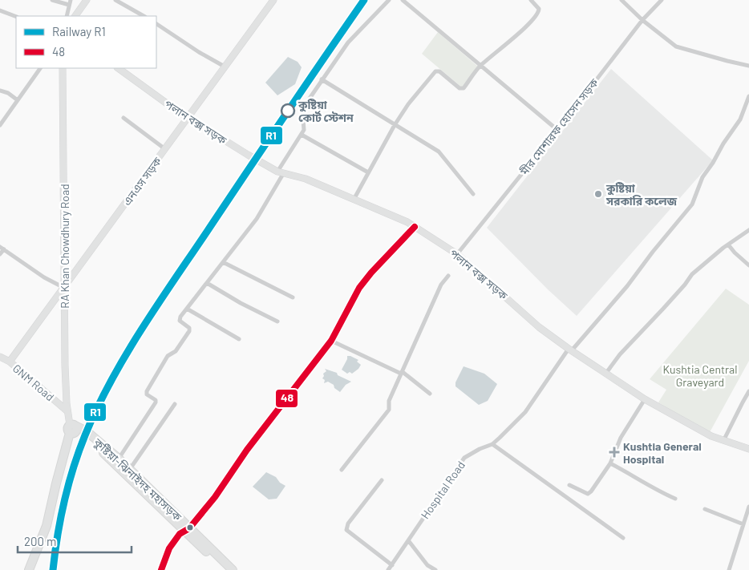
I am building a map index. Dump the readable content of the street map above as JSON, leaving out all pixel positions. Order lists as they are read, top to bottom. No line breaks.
{"streets":{"highway":["কুষ্টিয়া-ঝিনাইদহ মহাসড়ক"],"main road":["পলান বক্স সড়ক","এনএস সড়ক","RA Khan Chowdhury Road","GNM Road"],"street":["মীর মোশারফ হোসেন সড়ক","Hospital Road"]},"crossings":[["পলান বক্স সড়ক","মীর মোশারফ হোসেন সড়ক"],["পলান বক্স সড়ক","এনএস সড়ক"],["পলান বক্স সড়ক","Hospital Road"],["এনএস সড়ক","RA Khan Chowdhury Road"],["এনএস সড়ক","GNM Road"],["RA Khan Chowdhury Road","GNM Road"],["RA Khan Chowdhury Road","কুষ্টিয়া-ঝিনাইদহ মহাসড়ক"]],"parks":["Kushtia Central Graveyard"],"places":{"other":["কুষ্টিয়া কোর্ট স্টেশন","কুষ্টিয়া সরকারি কলেজ"],"health":["Kushtia General Hospital"]},"lines":["rail line R1","transit line 48"],"legend":["Railway R1","48"],"scale_bar":"200 m"}
